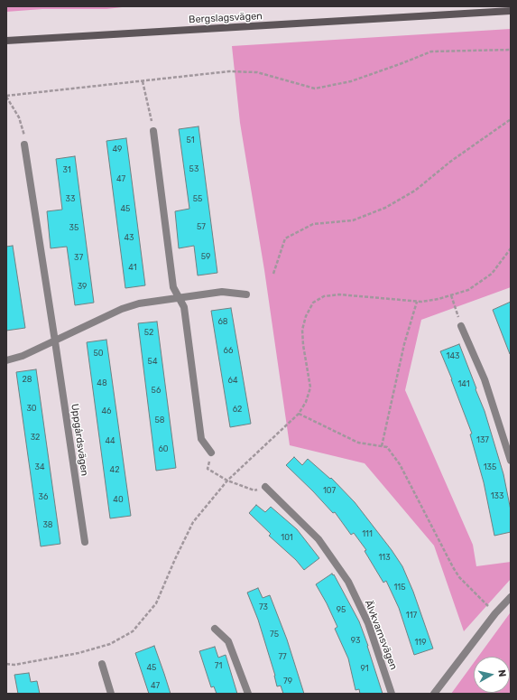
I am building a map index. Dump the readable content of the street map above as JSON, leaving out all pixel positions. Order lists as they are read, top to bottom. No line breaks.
{"streets":{"main road":["Bergslagsvägen"],"street":["Uppgårdsvägen","Älvkvarnsvägen"]},"house_numbers":["51","49","53","31","47","33","55","45","57","35","43","59","37","41","39","68","52","66","50","143","54","28","64","48","141","56","30","62","46","58","32","137","44","60","34","135","42","107","133","36","40","38","111","101","113","115","73","95","117","75","93","119","77","71","45","91","79","47"],"north":"right"}
